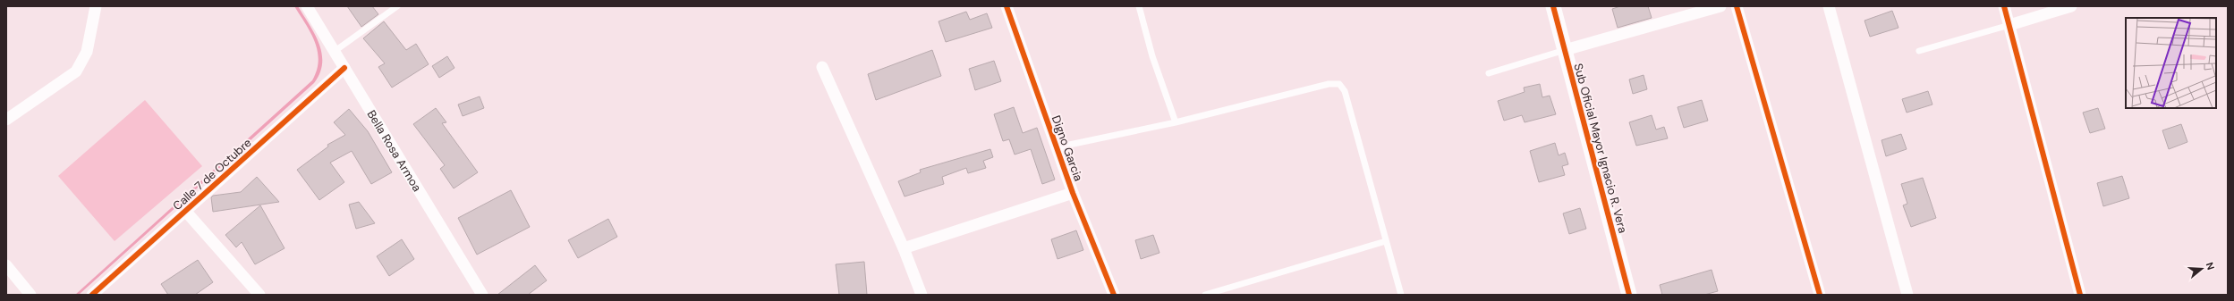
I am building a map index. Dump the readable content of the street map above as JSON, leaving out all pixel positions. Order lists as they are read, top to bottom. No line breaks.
{"streets":{"street":["Digno Garcia","Sub Oficial Mayor Ignacio R. Vera","Bella Rosa Armoa","Calle 7 de Octubre"]},"crossings":[["Bella Rosa Armoa","Calle 7 de Octubre"]],"north":"right"}
